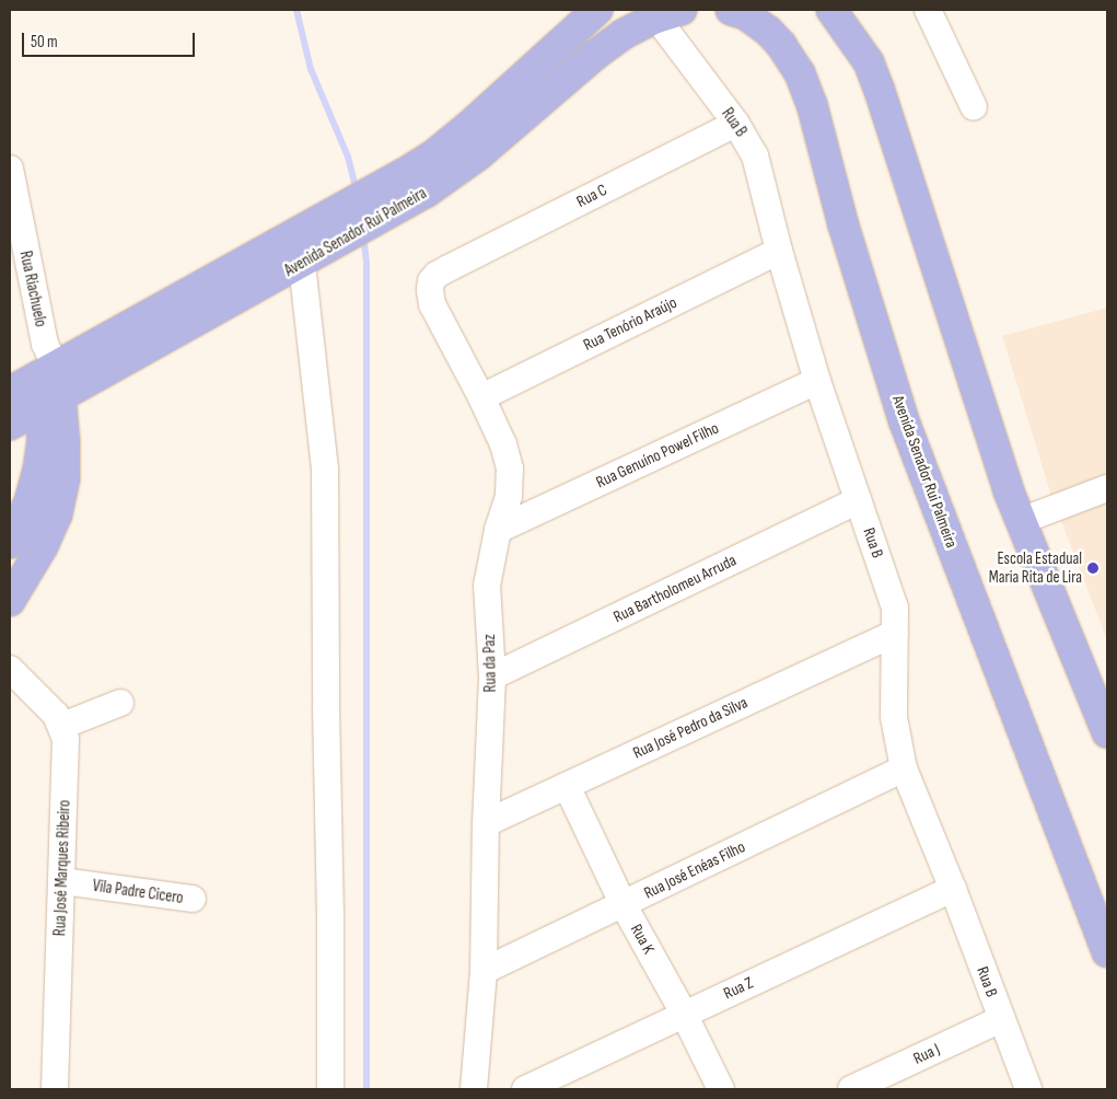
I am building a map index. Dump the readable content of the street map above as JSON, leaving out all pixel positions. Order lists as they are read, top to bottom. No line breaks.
{"streets":{"main road":["Avenida Senador Rui Palmeira"],"street":["Rua B","Rua C","Rua Riachuelo","Rua Tenório Araújo","Rua Genuíno Powel Filho","Rua Bartholomeu Arruda","Rua da Paz","Rua José Pedro da Silva","Rua José Marques Ribeiro","Rua José Enéas Filho","Vila Padre Cicero","Rua K","Rua Z","Rua J"]},"crossings":[["Rua B","Rua C"],["Rua B","Avenida Senador Rui Palmeira"],["Rua B","Rua Tenório Araújo"],["Rua B","Rua Genuíno Powel Filho"],["Rua B","Rua Bartholomeu Arruda"],["Rua B","Rua José Pedro da Silva"],["Rua B","Rua José Enéas Filho"],["Rua B","Rua Z"],["Rua B","Rua J"],["Rua C","Rua da Paz"],["Avenida Senador Rui Palmeira","Rua Riachuelo"],["Rua Tenório Araújo","Rua da Paz"],["Rua Genuíno Powel Filho","Rua da Paz"],["Rua Bartholomeu Arruda","Rua da Paz"],["Rua da Paz","Rua José Pedro da Silva"],["Rua da Paz","Rua José Enéas Filho"],["Rua José Pedro da Silva","Rua K"],["Rua José Marques Ribeiro","Vila Padre Cicero"],["Rua José Enéas Filho","Rua K"],["Rua K","Rua Z"]],"places":["Escola Estadual Maria Rita de Lira"],"scale_bar":"50 m"}
